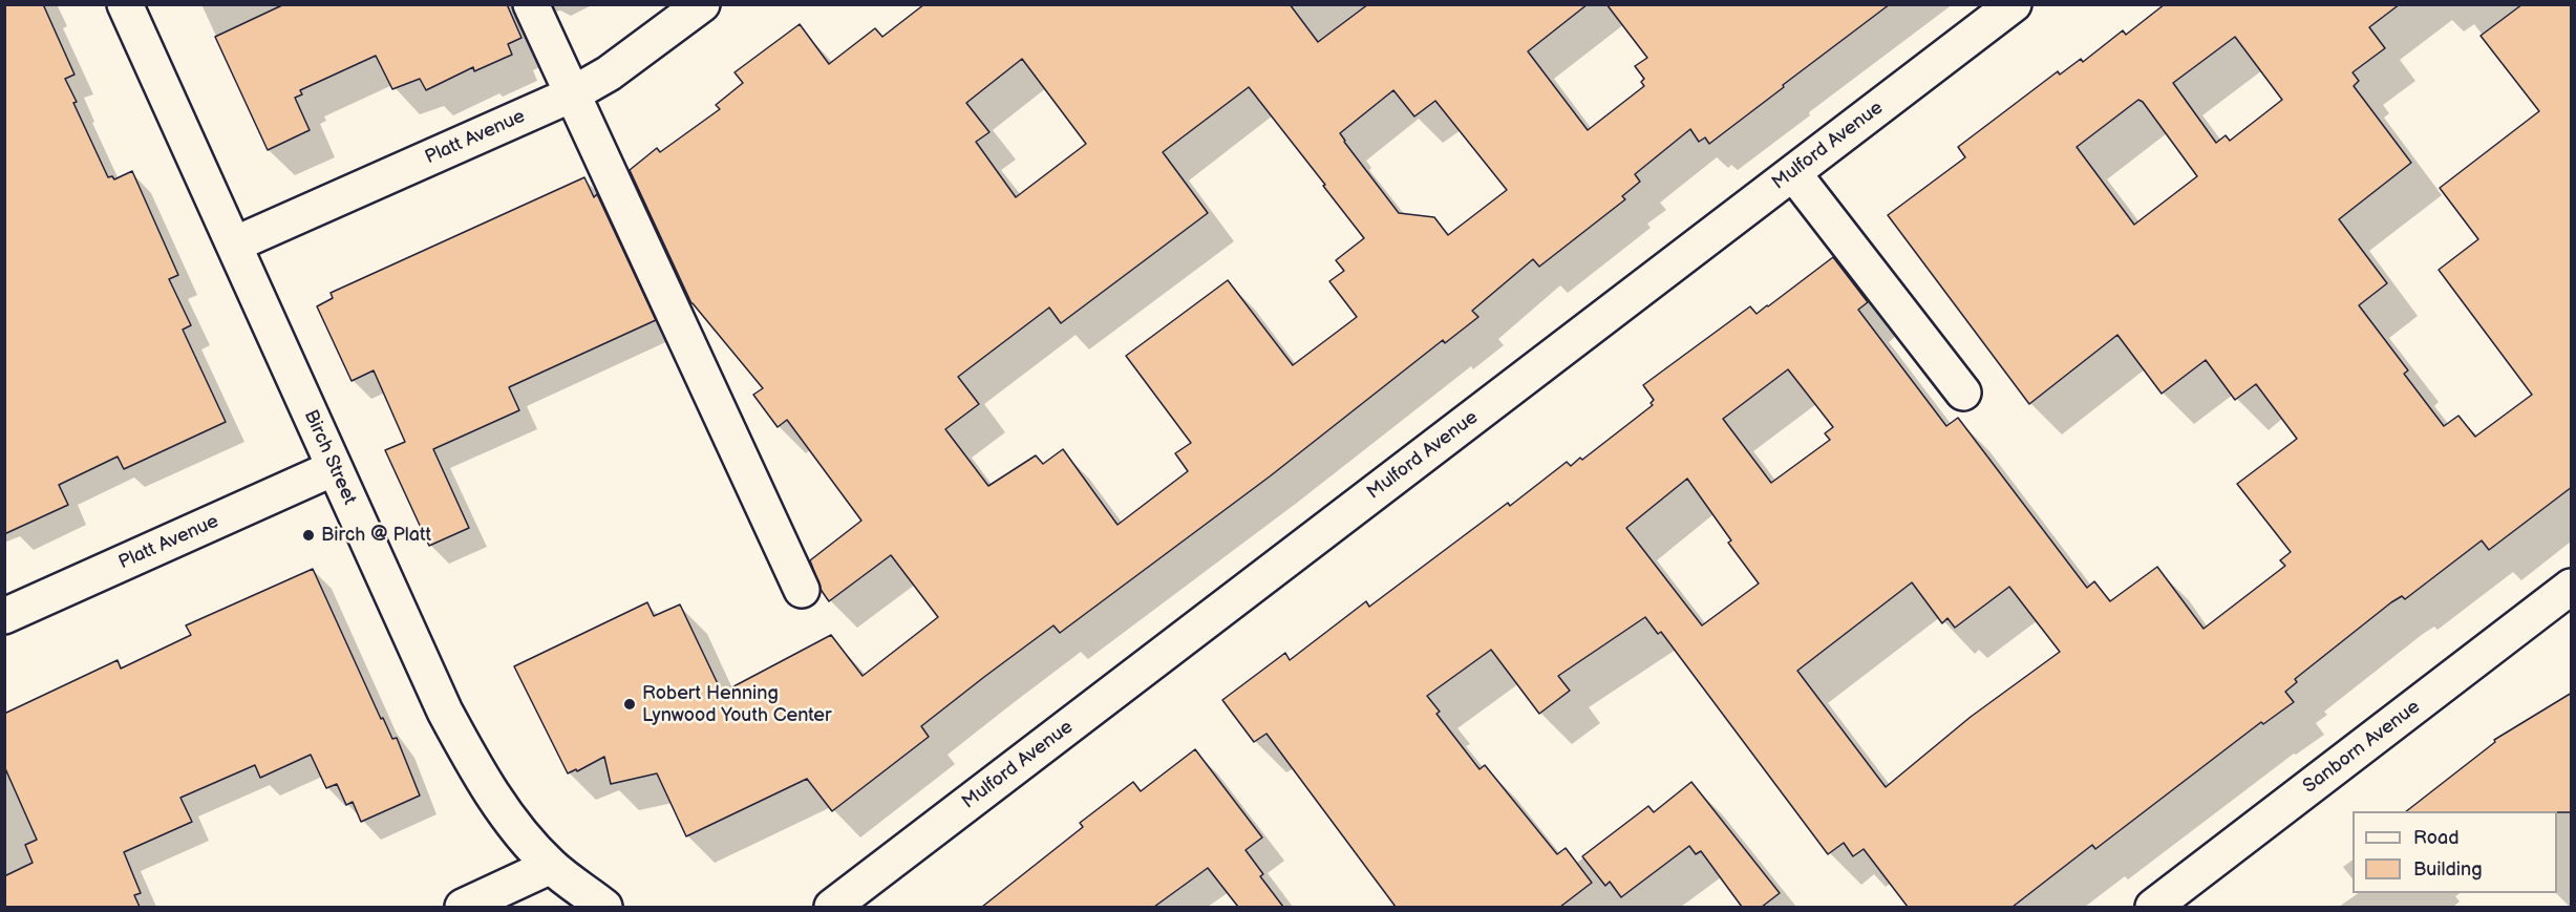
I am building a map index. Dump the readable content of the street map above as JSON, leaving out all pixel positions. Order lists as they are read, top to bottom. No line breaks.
{"streets":{"street":["Platt Avenue","Mulford Avenue","Birch Street","Sanborn Avenue"]},"crossings":[["Platt Avenue","Birch Street"]],"places":["Birch @ Platt","Robert Henning Lynwood Youth Center"],"legend":["Road","Building"]}
